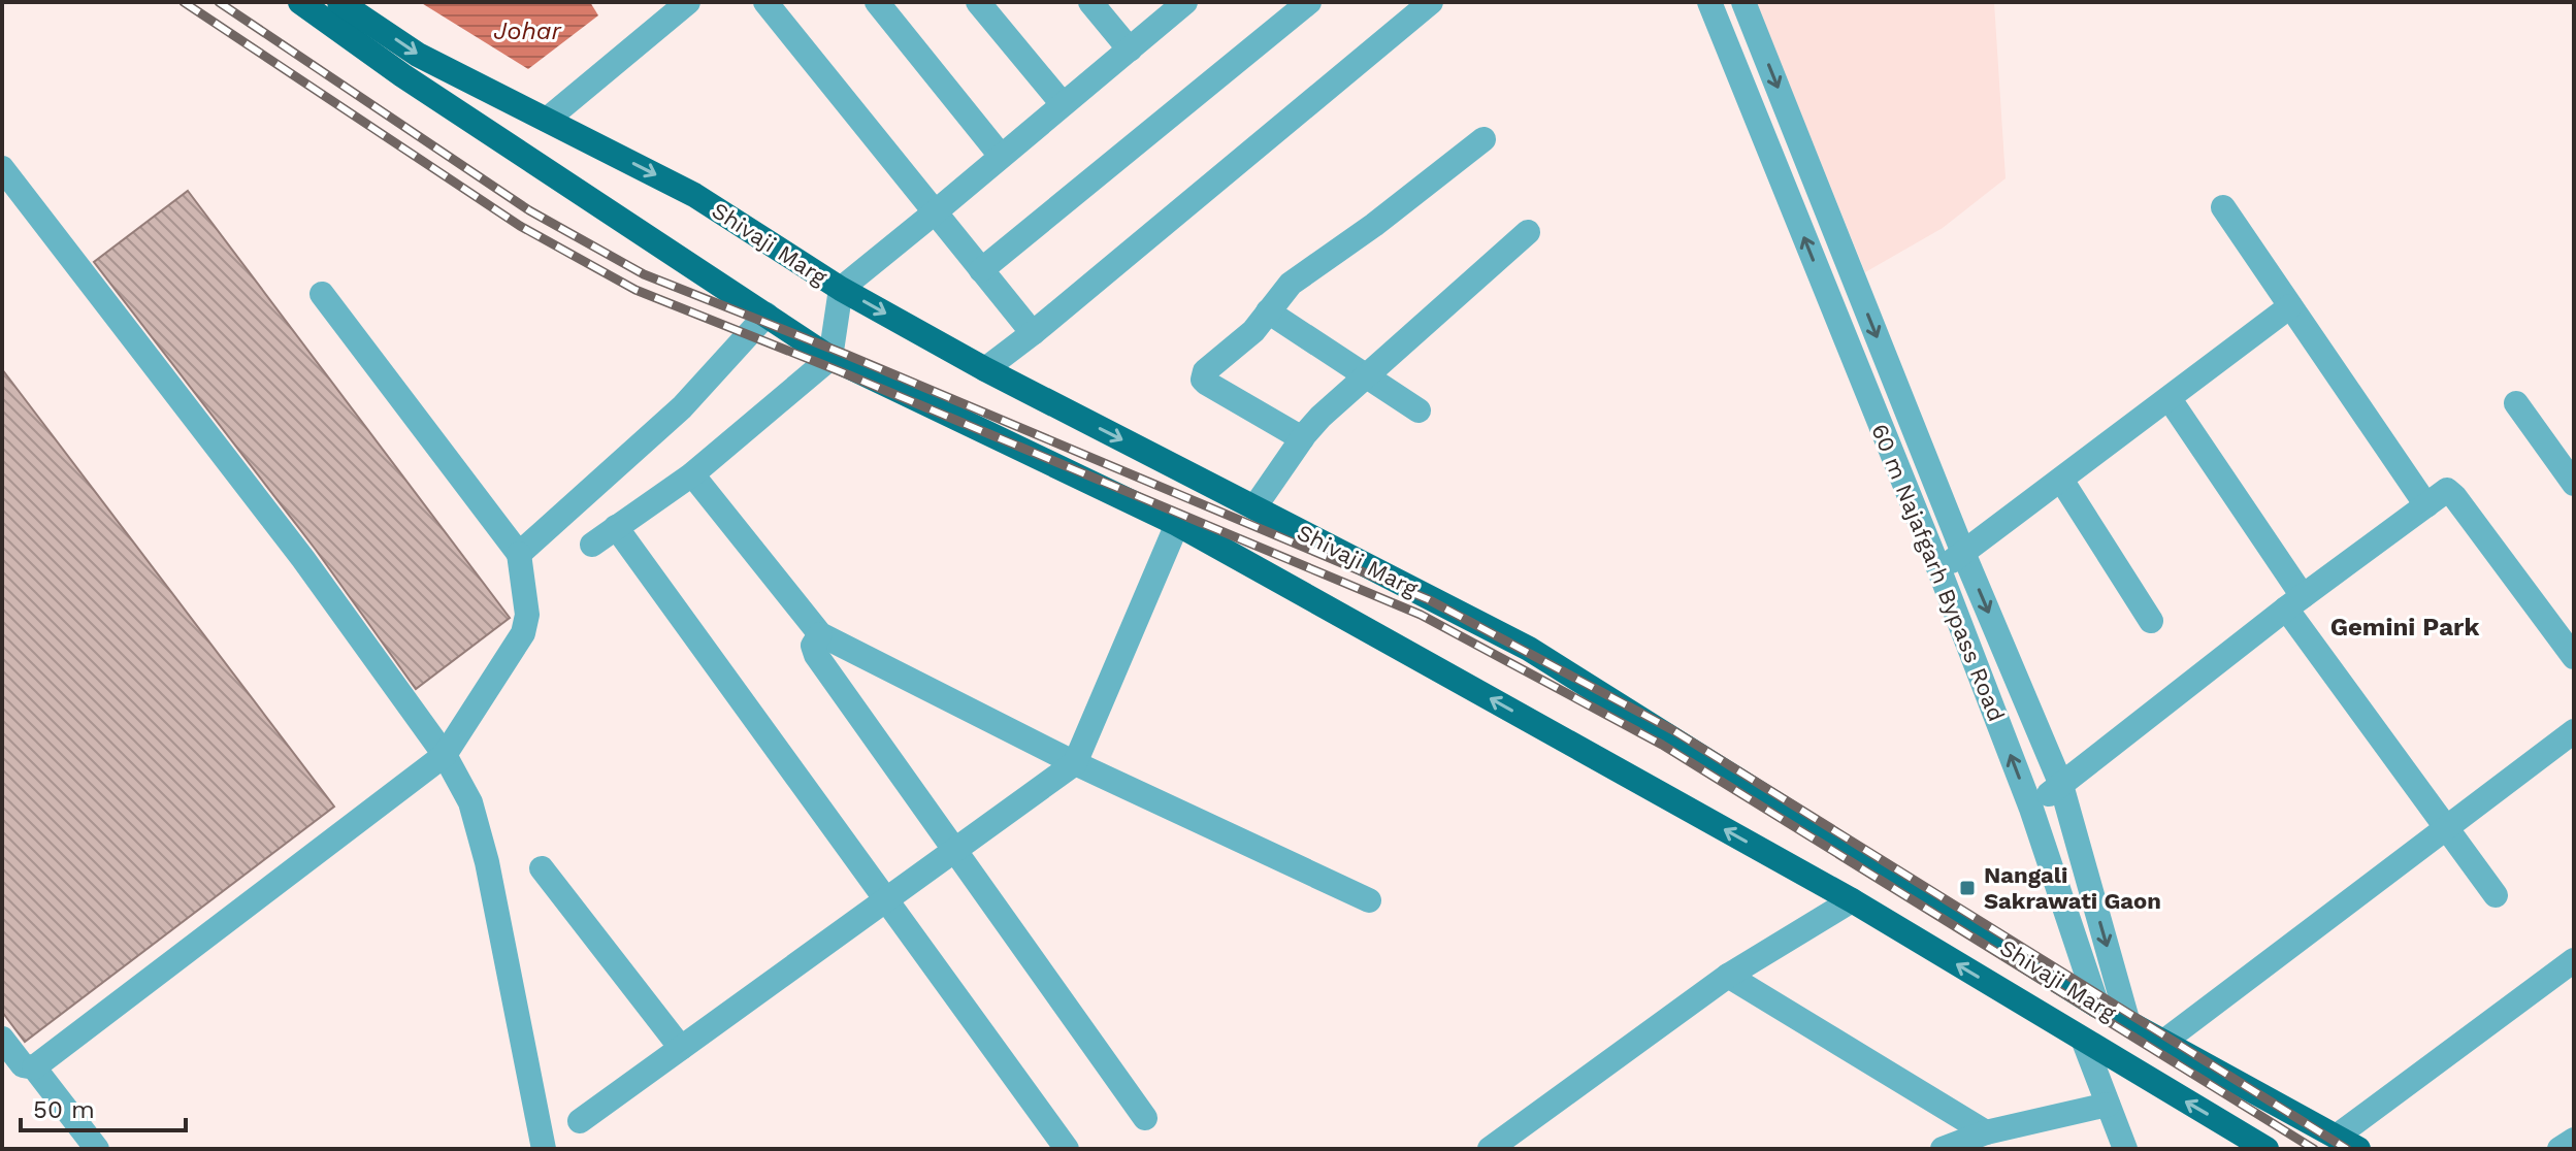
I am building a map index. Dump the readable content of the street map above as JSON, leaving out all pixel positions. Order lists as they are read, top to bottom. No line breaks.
{"streets":{"main road":["Shivaji Marg"],"street":["60 m Najafgarh Bypass Road"]},"crossings":[["Shivaji Marg","60 m Najafgarh Bypass Road"]],"districts":["Gemini Park"],"water":["Johar"],"places":{"transit":["Nangali Sakrawati Gaon"]},"scale_bar":"50 m"}
